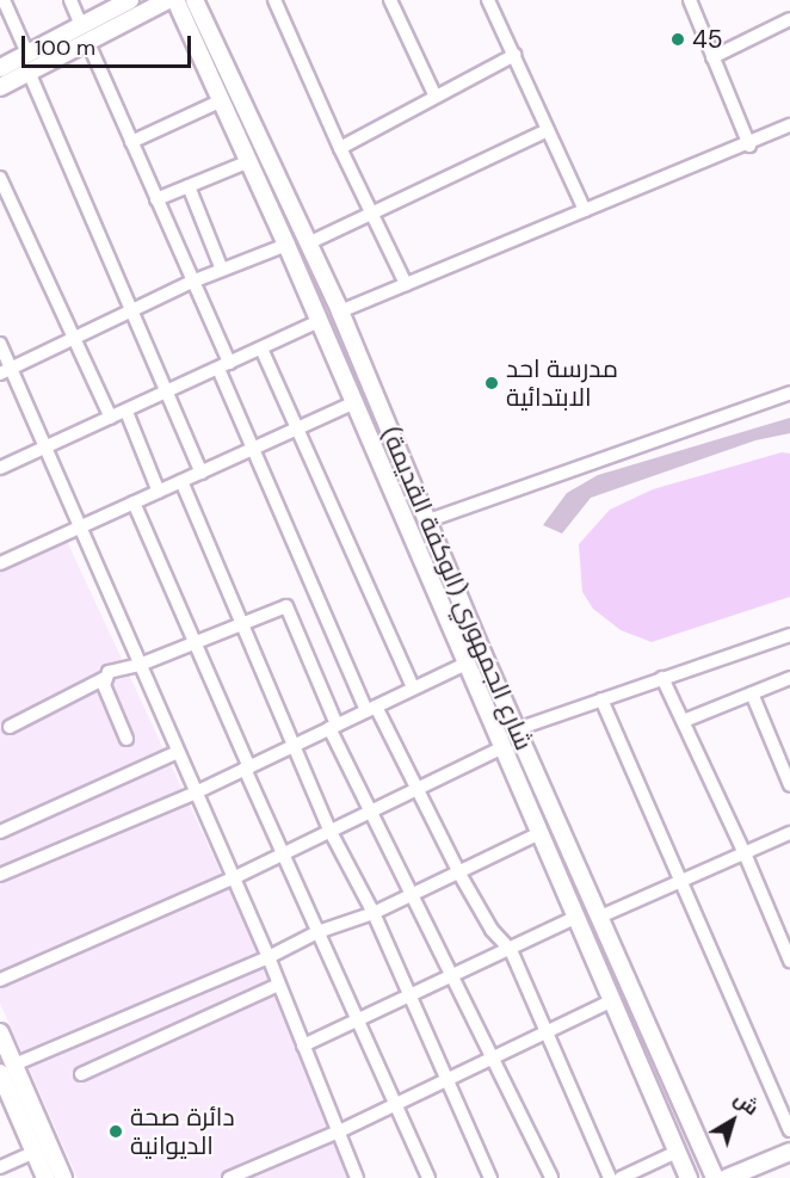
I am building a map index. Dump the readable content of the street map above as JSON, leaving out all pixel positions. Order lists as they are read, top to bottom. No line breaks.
{"streets":{"main road":["شارع الجمهوري (الوكفة القديمة)"]},"places":["45","مدرسة احد الابتدائية","دائرة صحة الديوانية"],"scale_bar":"100 m","north":"top right"}
